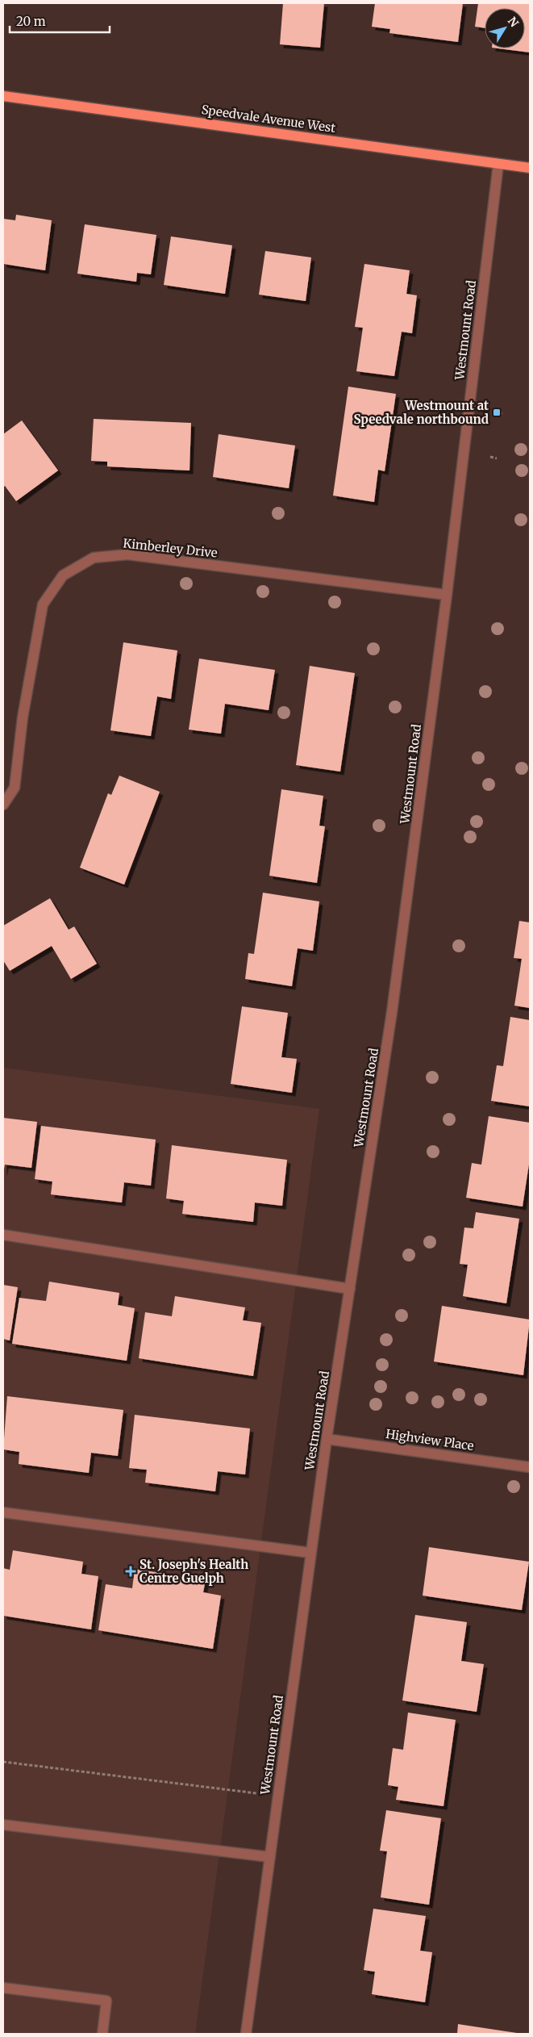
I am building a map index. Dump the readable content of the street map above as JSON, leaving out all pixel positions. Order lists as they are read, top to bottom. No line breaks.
{"streets":{"main road":["Speedvale Avenue West"],"street":["Westmount Road","Kimberley Drive","Highview Place"]},"crossings":[["Speedvale Avenue West","Westmount Road"],["Westmount Road","Kimberley Drive"],["Westmount Road","Highview Place"]],"places":{"transit":["Westmount at Speedvale northbound"],"health":["St. Joseph's Health Centre Guelph"]},"scale_bar":"20 m","north":"top right"}
